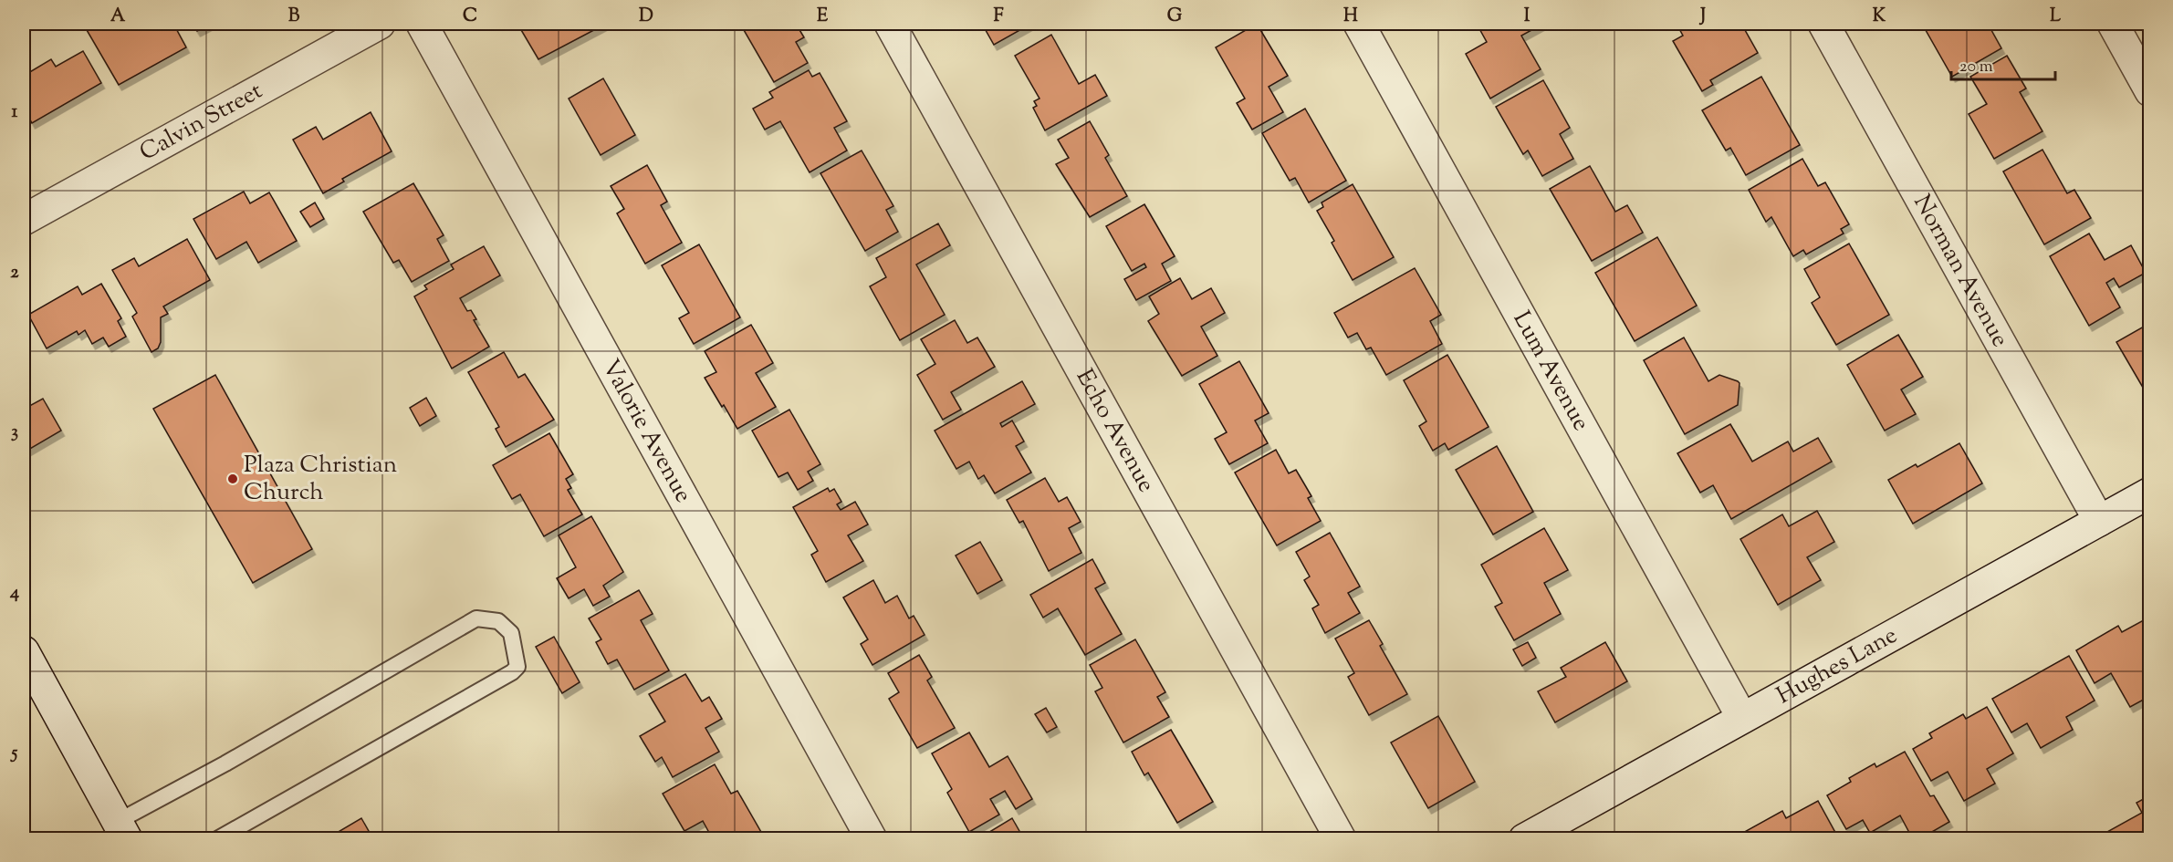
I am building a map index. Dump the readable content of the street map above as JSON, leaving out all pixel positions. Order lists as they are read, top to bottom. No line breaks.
{"streets":{"street":["Calvin Street","Norman Avenue","Lum Avenue","Valorie Avenue","Echo Avenue","Hughes Lane"]},"crossings":[["Norman Avenue","Hughes Lane"],["Lum Avenue","Hughes Lane"]],"places":["Plaza Christian Church"],"scale_bar":"20 m","grid":{"columns":["A","B","C","D","E","F","G","H","I","J","K","L"],"rows":["1","2","3","4","5"]}}
